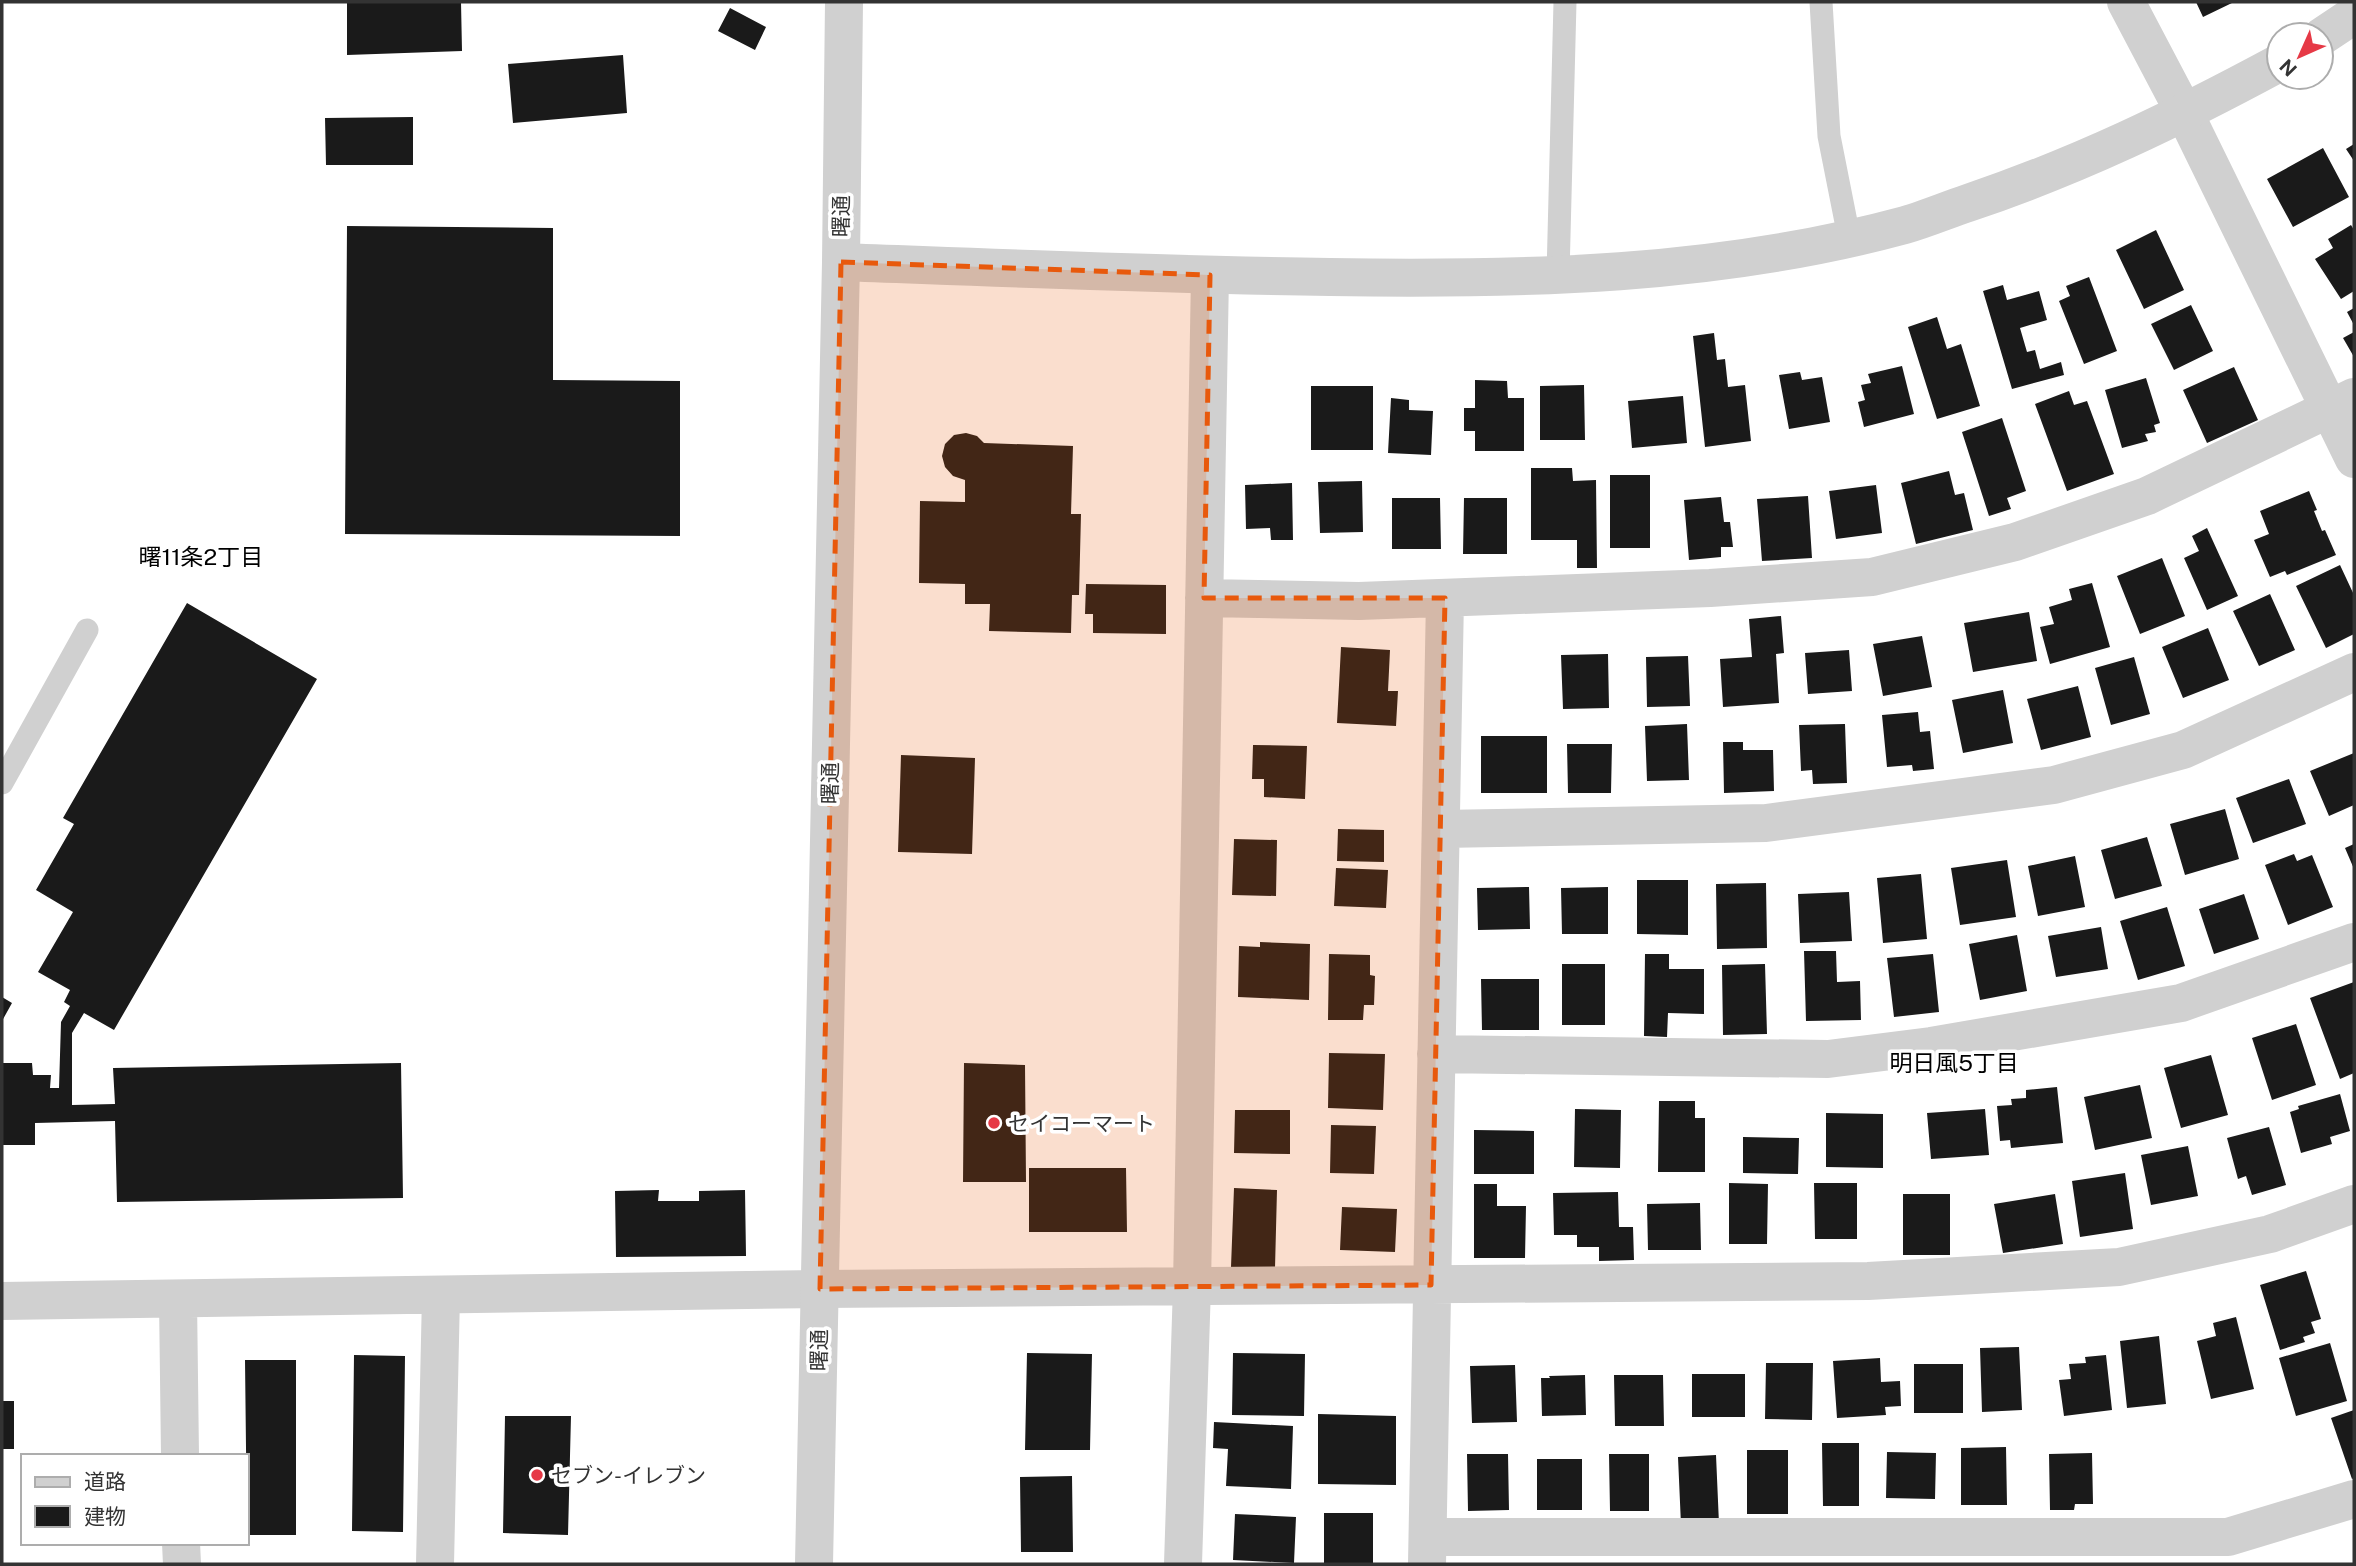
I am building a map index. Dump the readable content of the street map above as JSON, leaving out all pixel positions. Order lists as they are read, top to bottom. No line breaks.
{"streets":{"street":["曙通"]},"districts":["曙11条2丁目","明日風5丁目"],"places":["セイコーマート","セブン-イレブン"],"legend":["道路","建物"],"north":"bottom left"}
